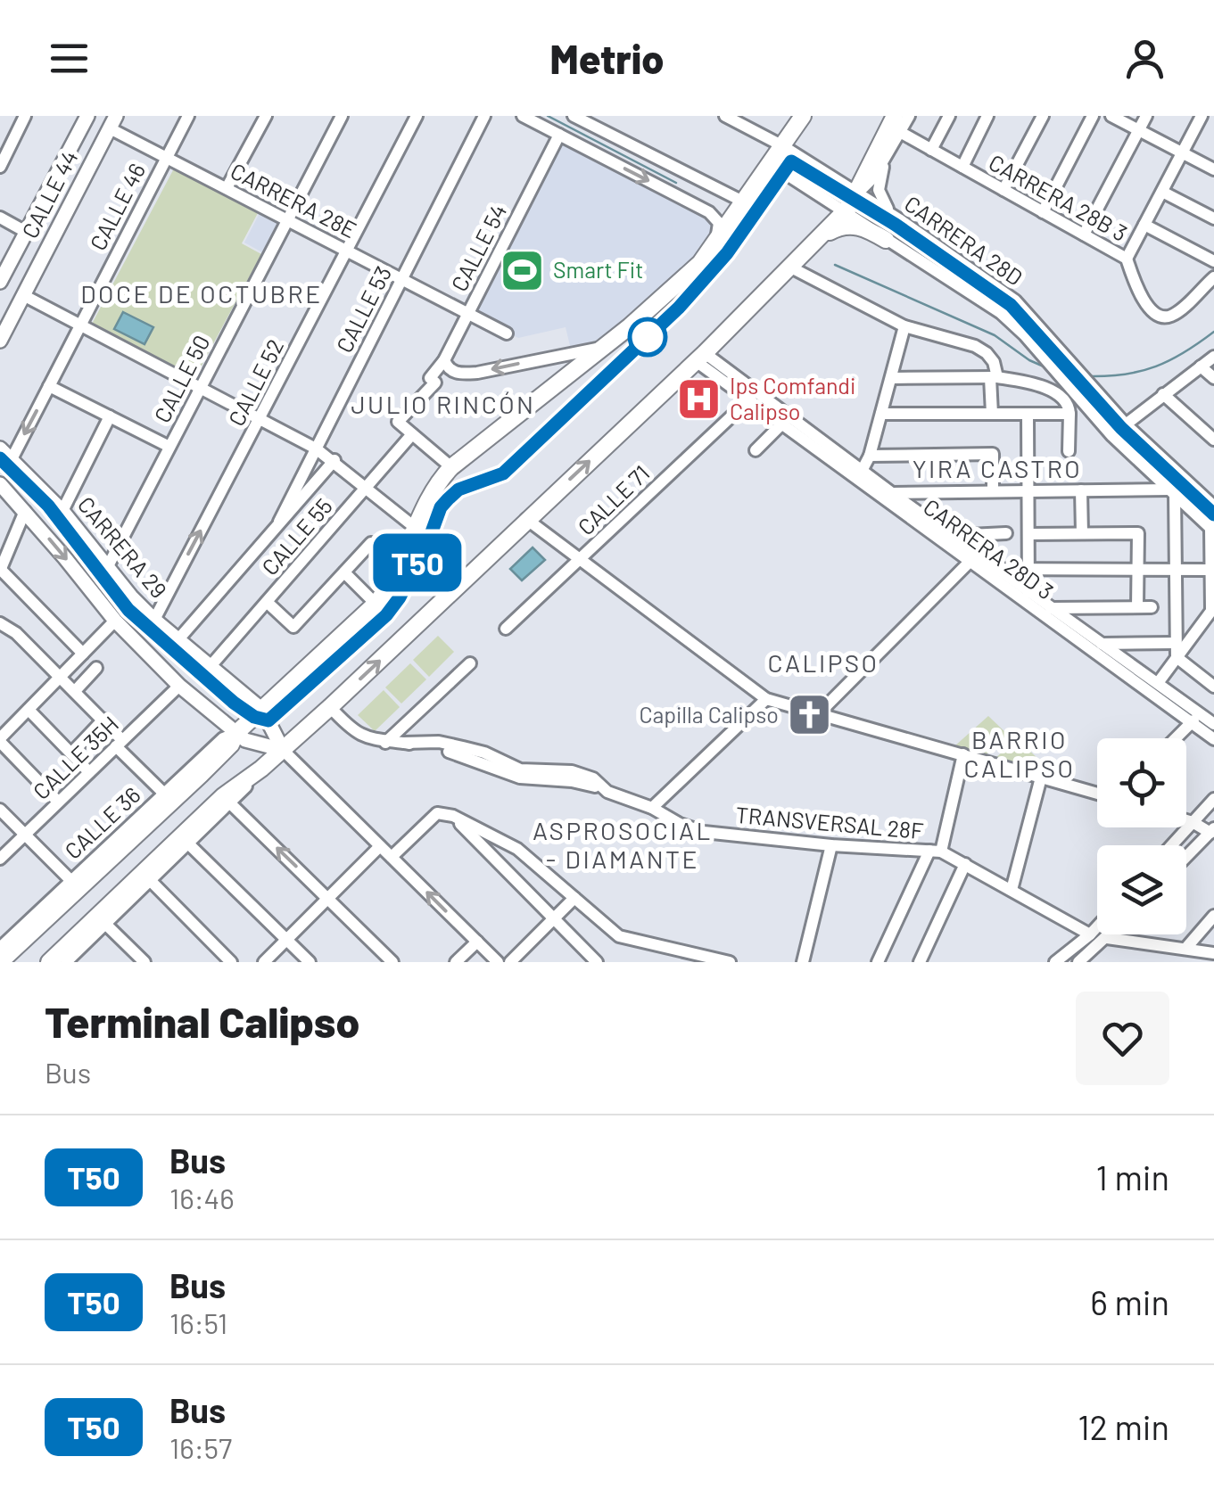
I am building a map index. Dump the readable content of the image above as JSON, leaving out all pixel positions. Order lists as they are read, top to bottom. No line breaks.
{"streets":{"main road":["CALLE 44","CARRERA 29"],"street":["CARRERA 28B 3","CARRERA 28E","CALLE 46","CARRERA 28D","CALLE 54","CALLE 53","CALLE 50","CALLE 52","CALLE 71","CALLE 55","CARRERA 28D 3","CALLE 35H","CALLE 36","TRANSVERSAL 28F"]},"crossings":[["CALLE 44","CARRERA 28E"],["CARRERA 28E","CALLE 46"],["CARRERA 28E","CALLE 54"],["CARRERA 28E","CALLE 53"],["CARRERA 28E","CALLE 50"],["CARRERA 28E","CALLE 52"],["CALLE 46","CARRERA 29"],["CALLE 54","CALLE 55"],["CALLE 50","CARRERA 29"],["CALLE 52","CARRERA 29"],["CALLE 71","CARRERA 28D 3"],["CALLE 55","CARRERA 29"],["CARRERA 29","CALLE 35H"],["CARRERA 29","CALLE 36"]],"districts":["DOCE DE OCTUBRE","JULIO RINCÓN","YIRA CASTRO","CALIPSO","BARRIO CALIPSO","ASPROSOCIAL - DIAMANTE"],"places":{"sports":["Smart Fit"],"hospital":["Ips Comfandi Calipso"],"church":["Capilla Calipso"]},"lines":["bus line T50"],"page":{"header":"Metrio","on_map":"T50","heading":["Terminal Calipso","Bus"],"list":[{"mark":"T50","name":"Bus","note":"16:46","value":"1 min"},{"mark":"T50","name":"Bus","note":"16:51","value":"6 min"},{"mark":"T50","name":"Bus","note":"16:57","value":"12 min"}]}}
